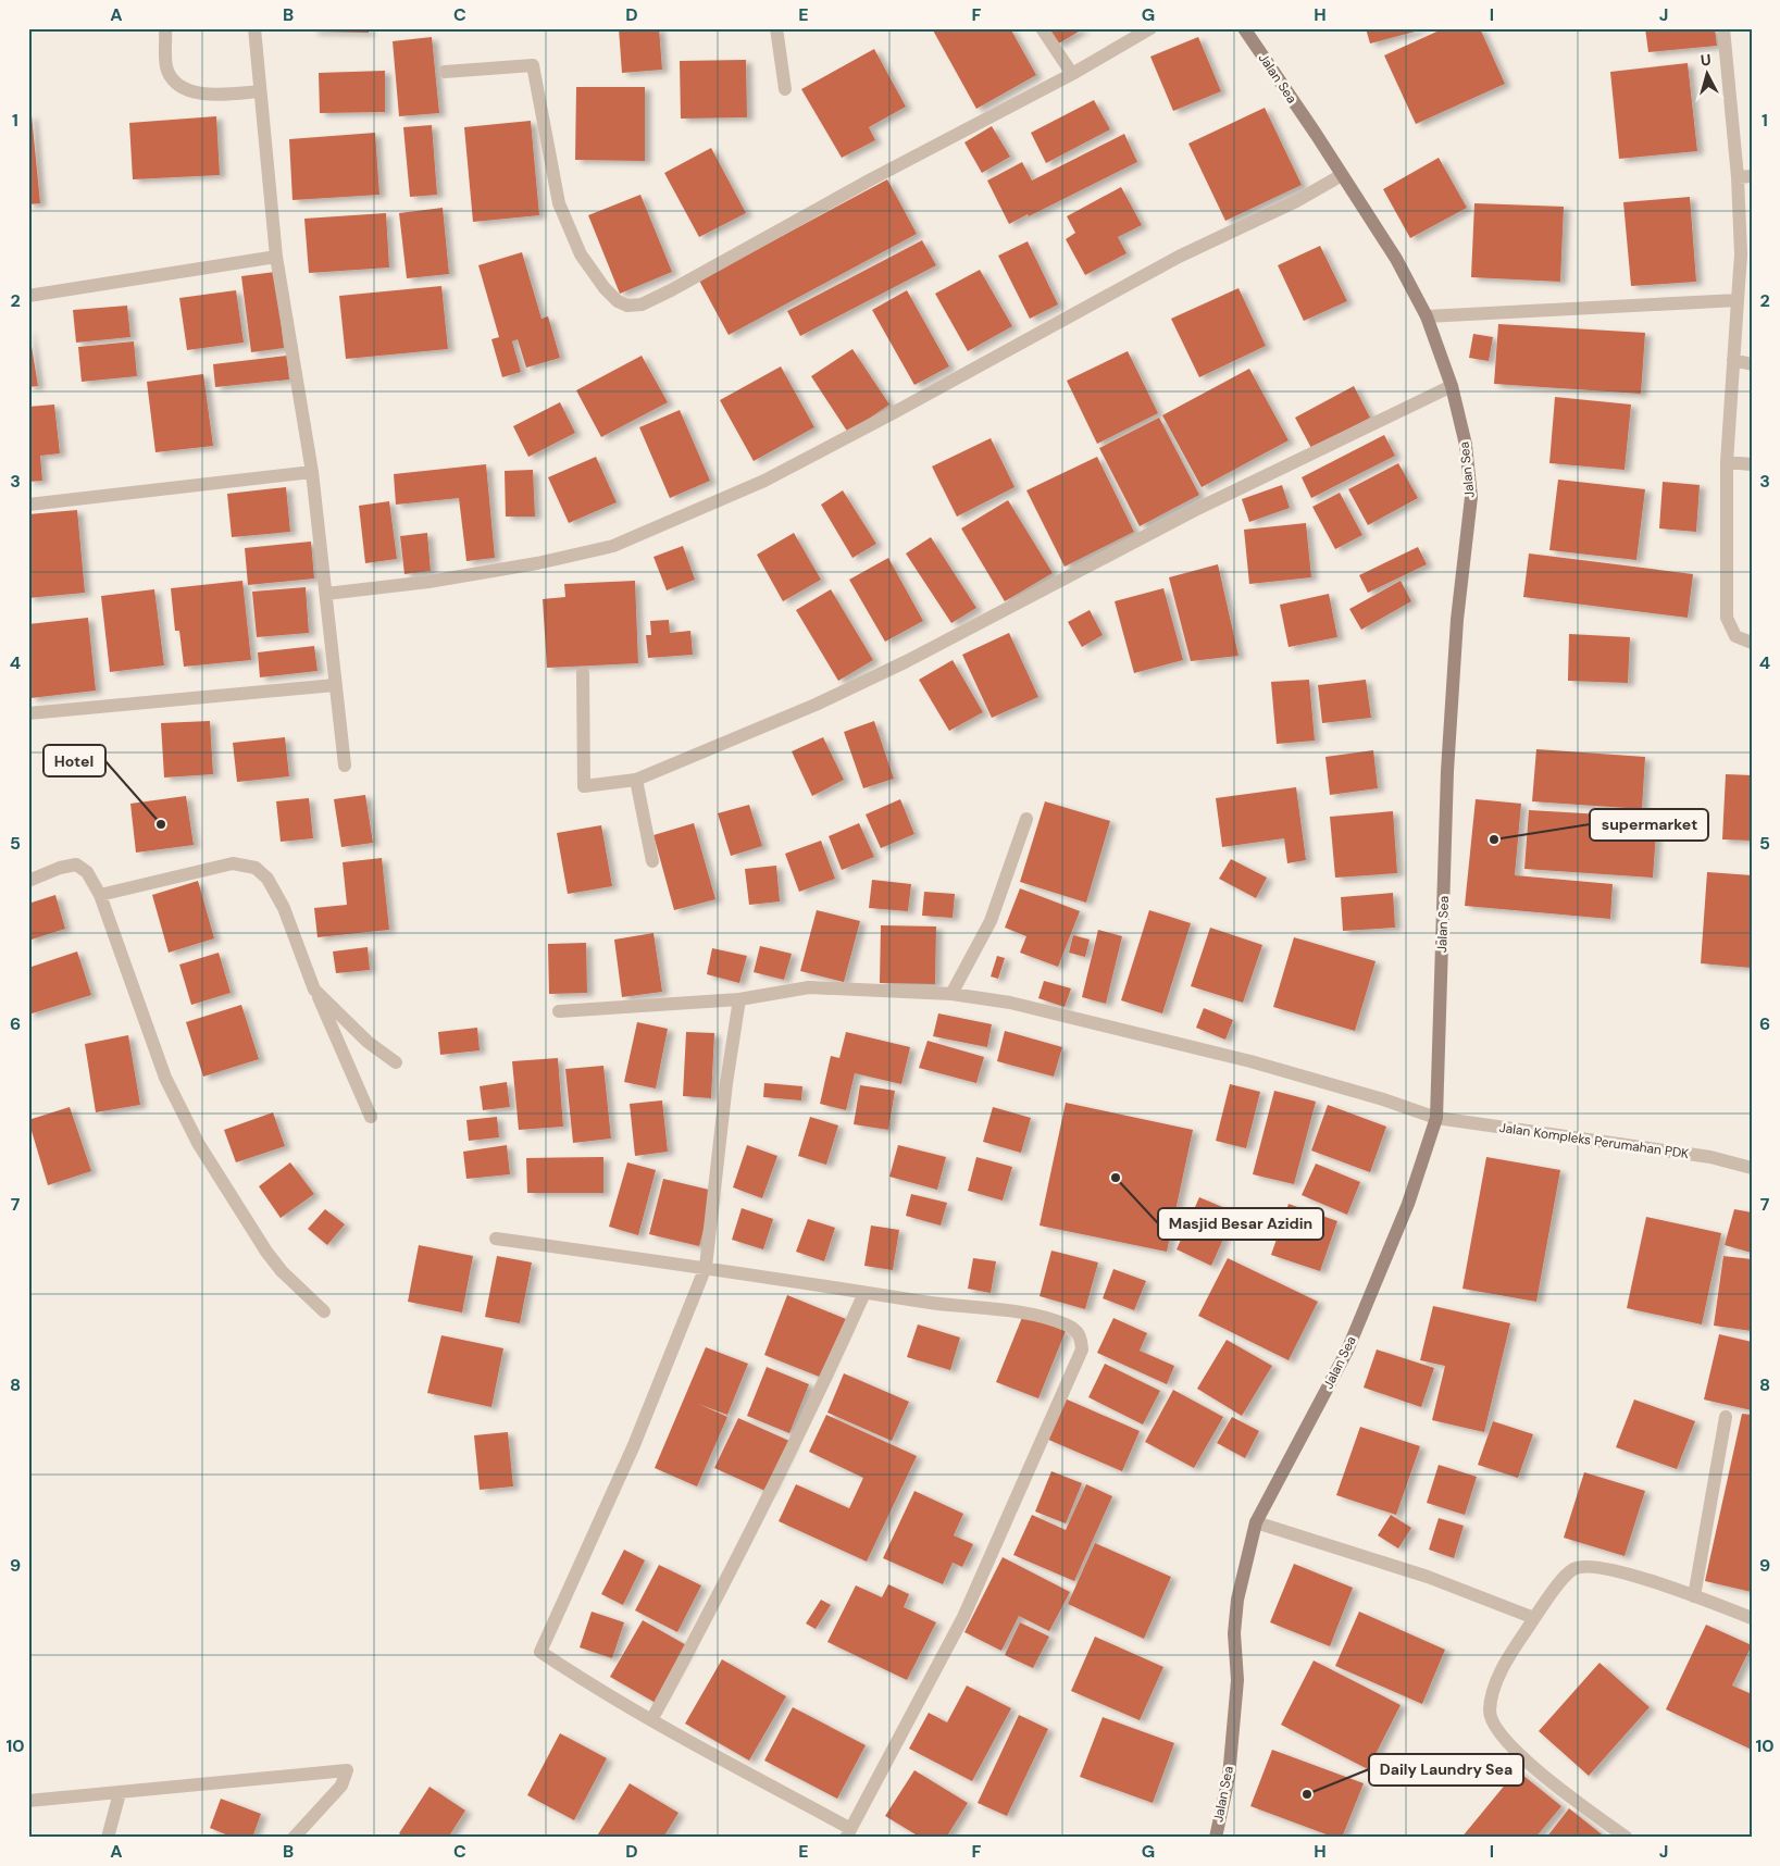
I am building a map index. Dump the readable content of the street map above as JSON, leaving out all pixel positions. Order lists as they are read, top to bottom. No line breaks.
{"streets":{"main road":["Jalan Sea"],"street":["Jalan Kompleks Perumahan PDK"]},"crossings":[["Jalan Sea","Jalan Kompleks Perumahan PDK"]],"places":["Hotel","supermarket","Masjid Besar Azidin","Daily Laundry Sea"],"north":"top","grid":{"columns":["A","B","C","D","E","F","G","H","I","J"],"rows":["1","2","3","4","5","6","7","8","9","10"]}}
